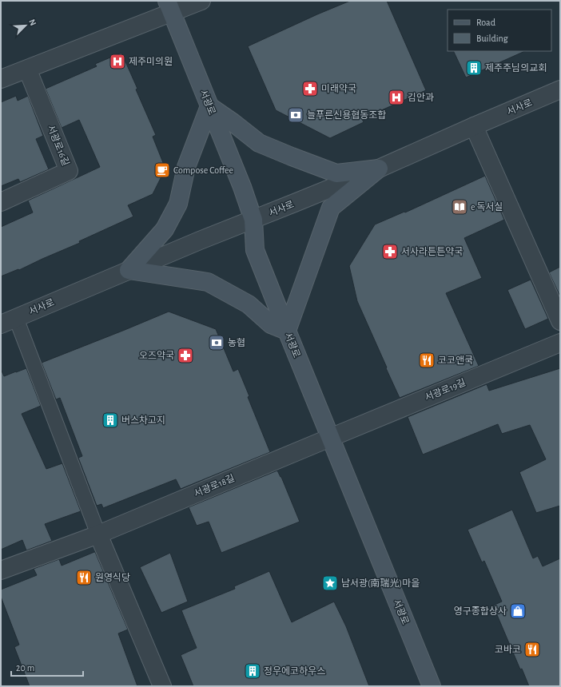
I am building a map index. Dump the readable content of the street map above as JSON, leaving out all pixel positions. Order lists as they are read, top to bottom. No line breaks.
{"streets":{"main road":["서광로"],"street":["서사로","서광로16길","서광로19길","서광로18길"]},"crossings":[["서광로","서사로"],["서광로","서광로19길"],["서광로","서광로18길"],["서광로19길","서광로18길"]],"places":{"hospital":["제주미의원","김안과"],"building":["제주주님의교회","버스차고지","정우에코하우스"],"pharmacy":["미래약국","서사라튼튼약국","오즈약국"],"bank":["늘푸른신용협동조합","농협"],"cafe":["Compose Coffee"],"library":["e 독서실"],"restaurant":["코코앤쿡","원영식당","코바코"],"place":["남서광(南瑞光)마을"],"shop":["영구종합상사"]},"legend":["Road","Building"],"scale_bar":"20 m","north":"top right"}
